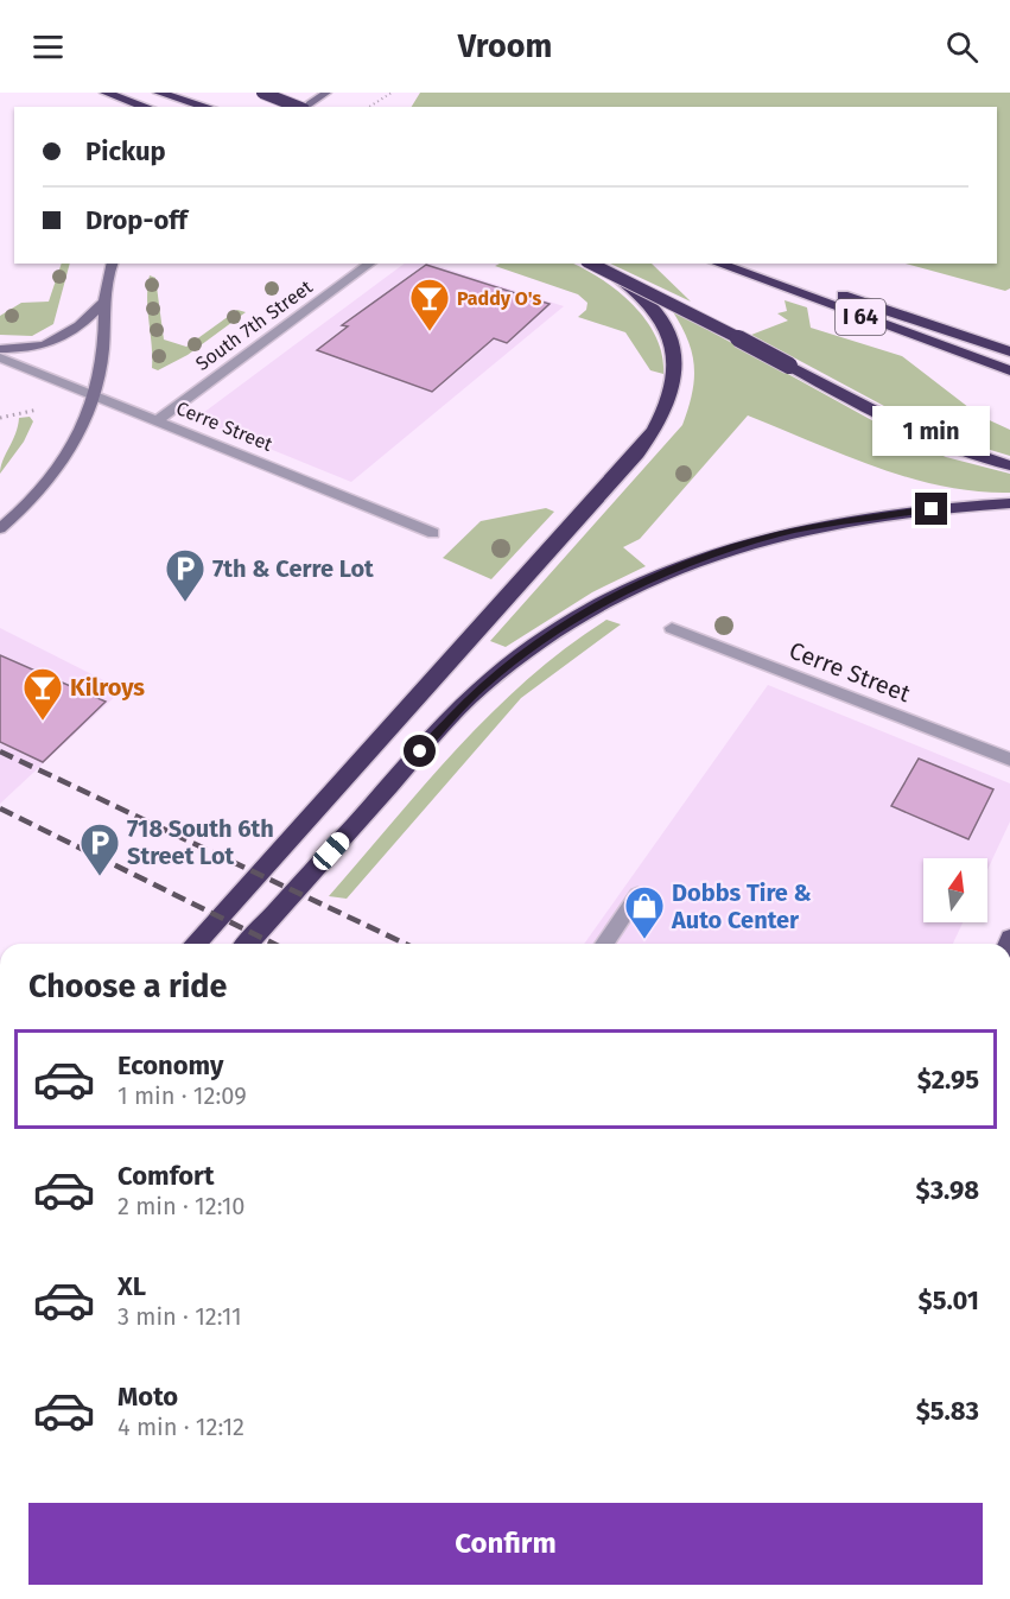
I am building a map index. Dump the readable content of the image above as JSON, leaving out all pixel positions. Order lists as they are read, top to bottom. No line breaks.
{"streets":{"highway":["I 64"],"street":["South 7th Street","Cerre Street"]},"crossings":[["South 7th Street","Cerre Street"]],"places":{"bar":["Paddy O's","Kilroys"],"parking":["7th & Cerre Lot","718 South 6th Street Lot"],"shop":["Dobbs Tire & Auto Center"]},"north":"top","page":{"header":"Vroom","banner":["Pickup","Drop-off"],"bubble":"1 min","heading":"Choose a ride","list":[{"name":"Economy","note":"1 min · 12:09","value":"$2.95"},{"name":"Comfort","note":"2 min · 12:10","value":"$3.98"},{"name":"XL","note":"3 min · 12:11","value":"$5.01"},{"name":"Moto","note":"4 min · 12:12","value":"$5.83"}],"buttons":"Confirm"}}
